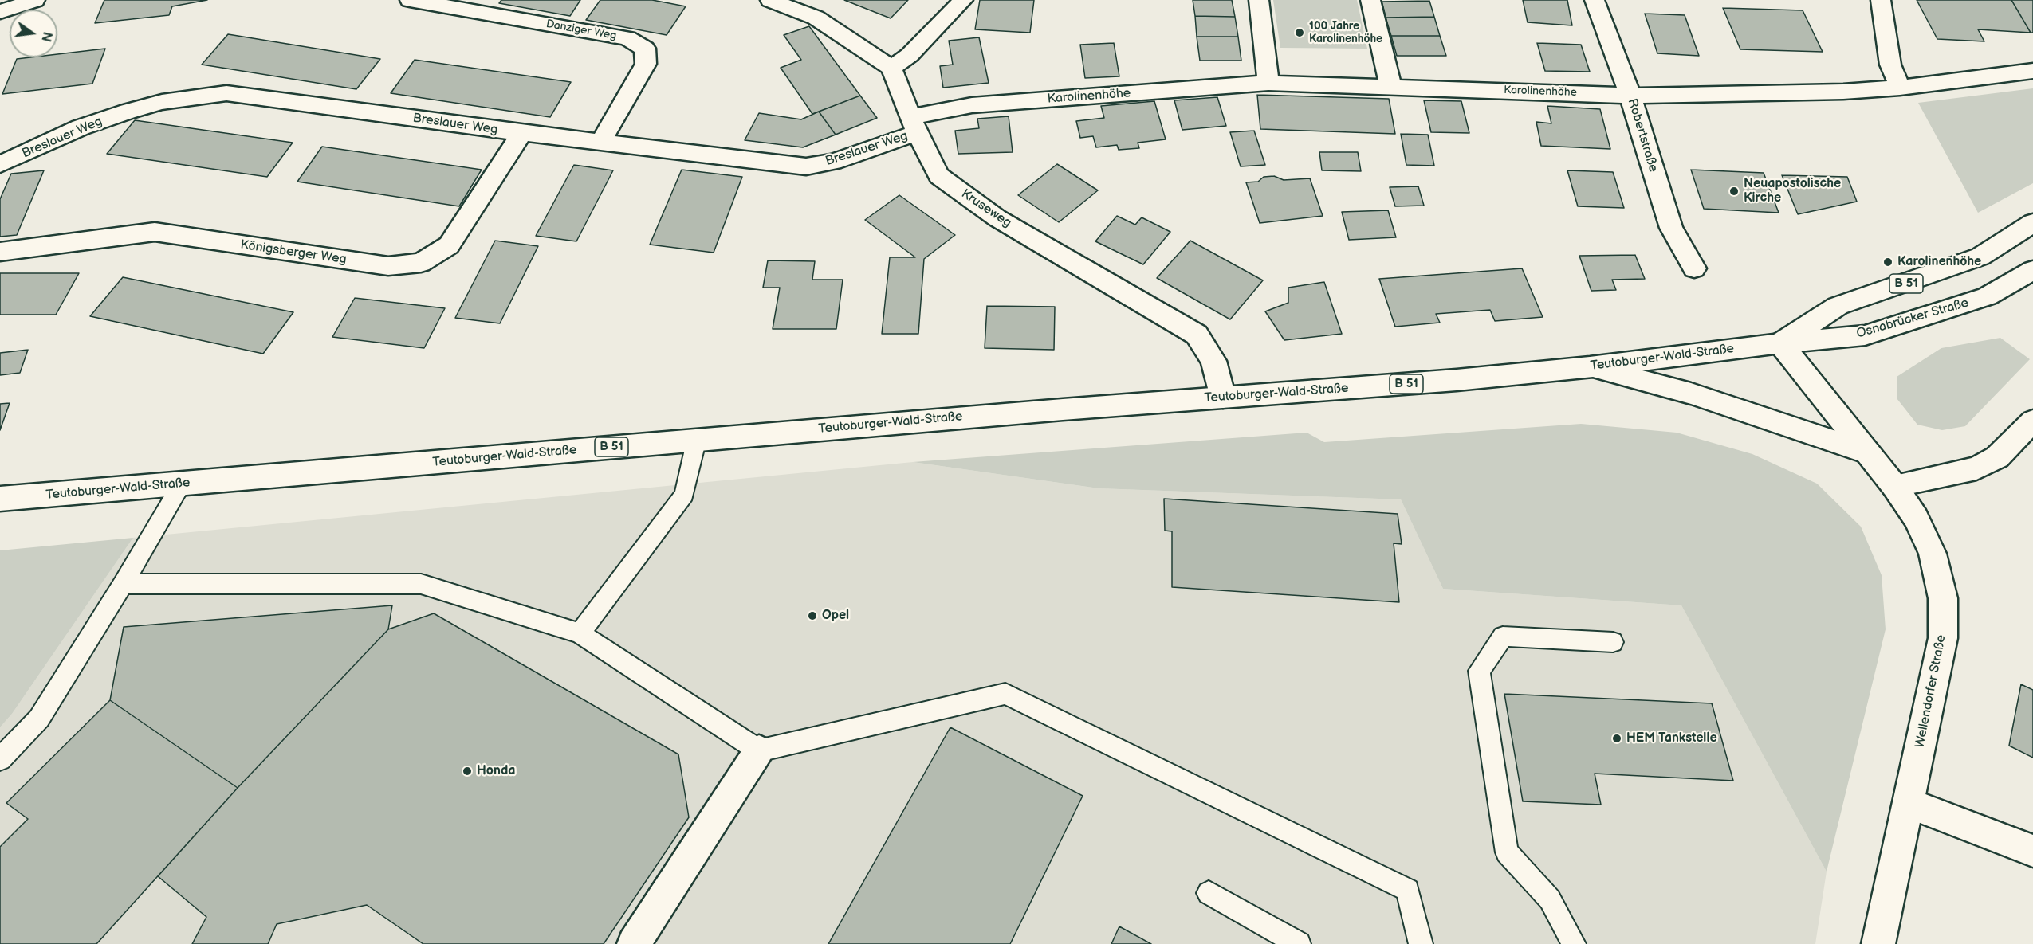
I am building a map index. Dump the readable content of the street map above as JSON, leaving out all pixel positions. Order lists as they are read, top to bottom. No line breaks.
{"streets":{"main road":["Danziger Weg","Karolinenhöhe","Breslauer Weg","Robertstraße","Kruseweg","Königsberger Weg","B 51","Osnabrücker Straße","Teutoburger-Wald-Straße","Wellendorfer Straße"]},"crossings":[["Danziger Weg","Breslauer Weg"],["Karolinenhöhe","Breslauer Weg"],["Karolinenhöhe","Robertstraße"],["Karolinenhöhe","Kruseweg"],["Breslauer Weg","Kruseweg"],["Breslauer Weg","Königsberger Weg"],["Kruseweg","Teutoburger-Wald-Straße"],["B 51","Osnabrücker Straße"],["B 51","Teutoburger-Wald-Straße"],["B 51","Wellendorfer Straße"],["Osnabrücker Straße","Teutoburger-Wald-Straße"],["Osnabrücker Straße","Wellendorfer Straße"],["Teutoburger-Wald-Straße","Wellendorfer Straße"]],"places":["100 Jahre Karolinenhöhe","Neuapostolische Kirche","Karolinenhöhe","Opel","HEM Tankstelle","Honda"],"north":"right"}
